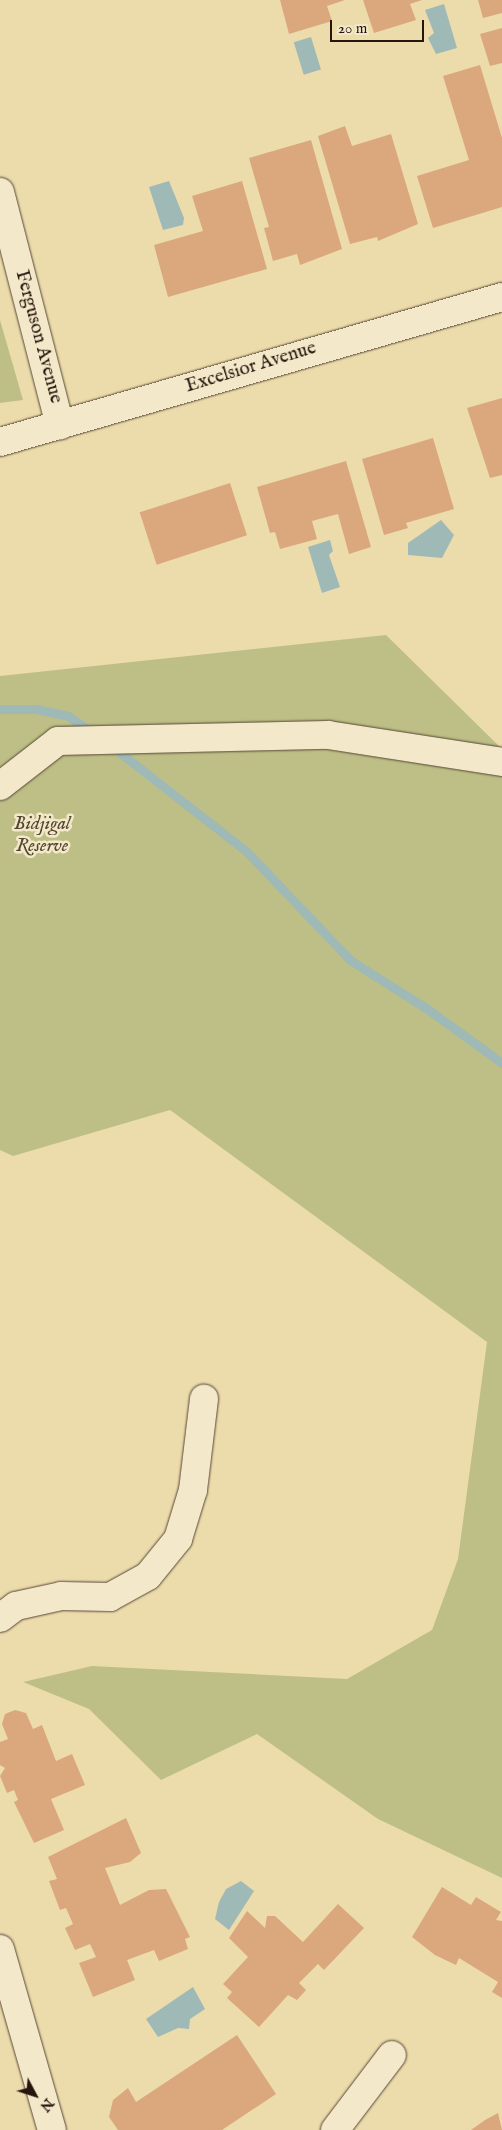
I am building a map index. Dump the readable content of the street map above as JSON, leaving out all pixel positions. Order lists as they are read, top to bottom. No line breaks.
{"streets":{"street":["Ferguson Avenue","Excelsior Avenue"]},"crossings":[["Ferguson Avenue","Excelsior Avenue"]],"parks":["Bidjigal Reserve"],"scale_bar":"20 m","north":"bottom right"}
